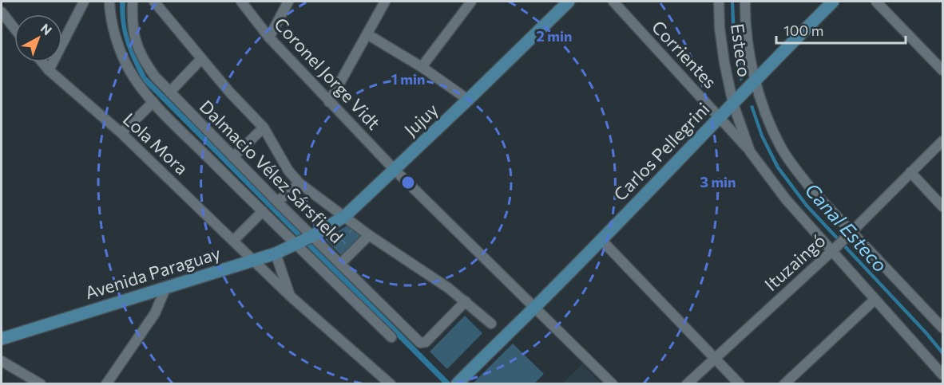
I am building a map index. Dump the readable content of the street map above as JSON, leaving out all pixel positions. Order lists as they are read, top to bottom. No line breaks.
{"streets":{"main road":["Jujuy","Carlos Pellegrini","Avenida Paraguay"],"street":["Esteco","Corrientes","Coronel Jorge Vidt","Lola Mora","Dalmacio Vélez Sársfield","Ituzaingó"]},"crossings":[["Esteco","Corrientes"],["Esteco","Carlos Pellegrini"],["Corrientes","Carlos Pellegrini"],["Corrientes","Ituzaingó"],["Coronel Jorge Vidt","Jujuy"],["Coronel Jorge Vidt","Carlos Pellegrini"],["Jujuy","Dalmacio Vélez Sársfield"],["Jujuy","Avenida Paraguay"],["Lola Mora","Avenida Paraguay"],["Dalmacio Vélez Sársfield","Avenida Paraguay"]],"water":["Canal Esteco"],"scale_bar":"100 m","north":"top right","rings":["2 min","1 min","3 min"]}
